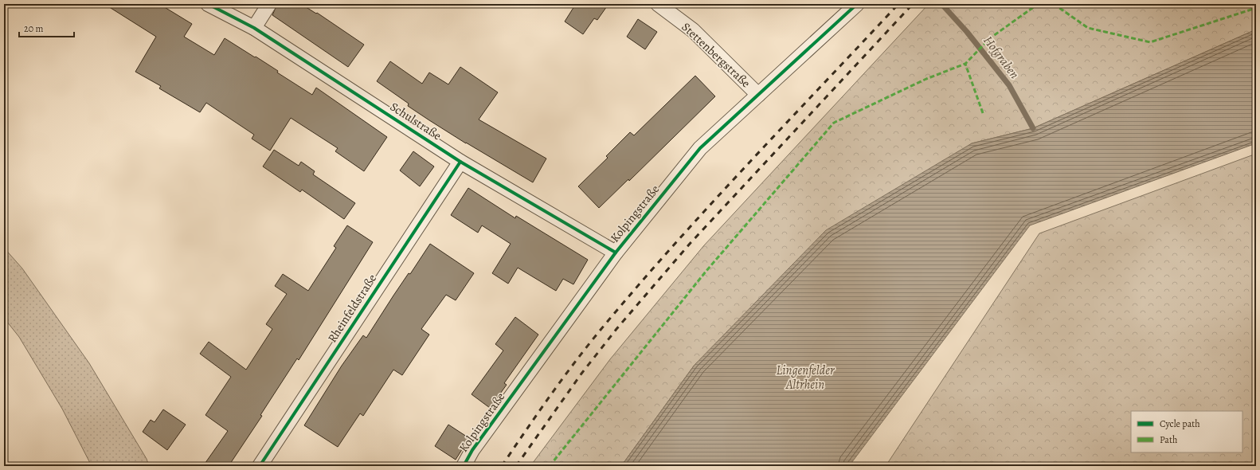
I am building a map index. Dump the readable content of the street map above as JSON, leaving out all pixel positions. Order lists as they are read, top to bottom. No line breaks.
{"streets":{"street":["Stettenbergstraße","Schulstraße","Kolpingstraße","Rheinfeldstraße"]},"crossings":[["Stettenbergstraße","Kolpingstraße"],["Schulstraße","Kolpingstraße"],["Schulstraße","Rheinfeldstraße"]],"water":["Hofgraben","Lingenfelder Altrhein"],"legend":["Cycle path","Path"],"scale_bar":"20 m"}
